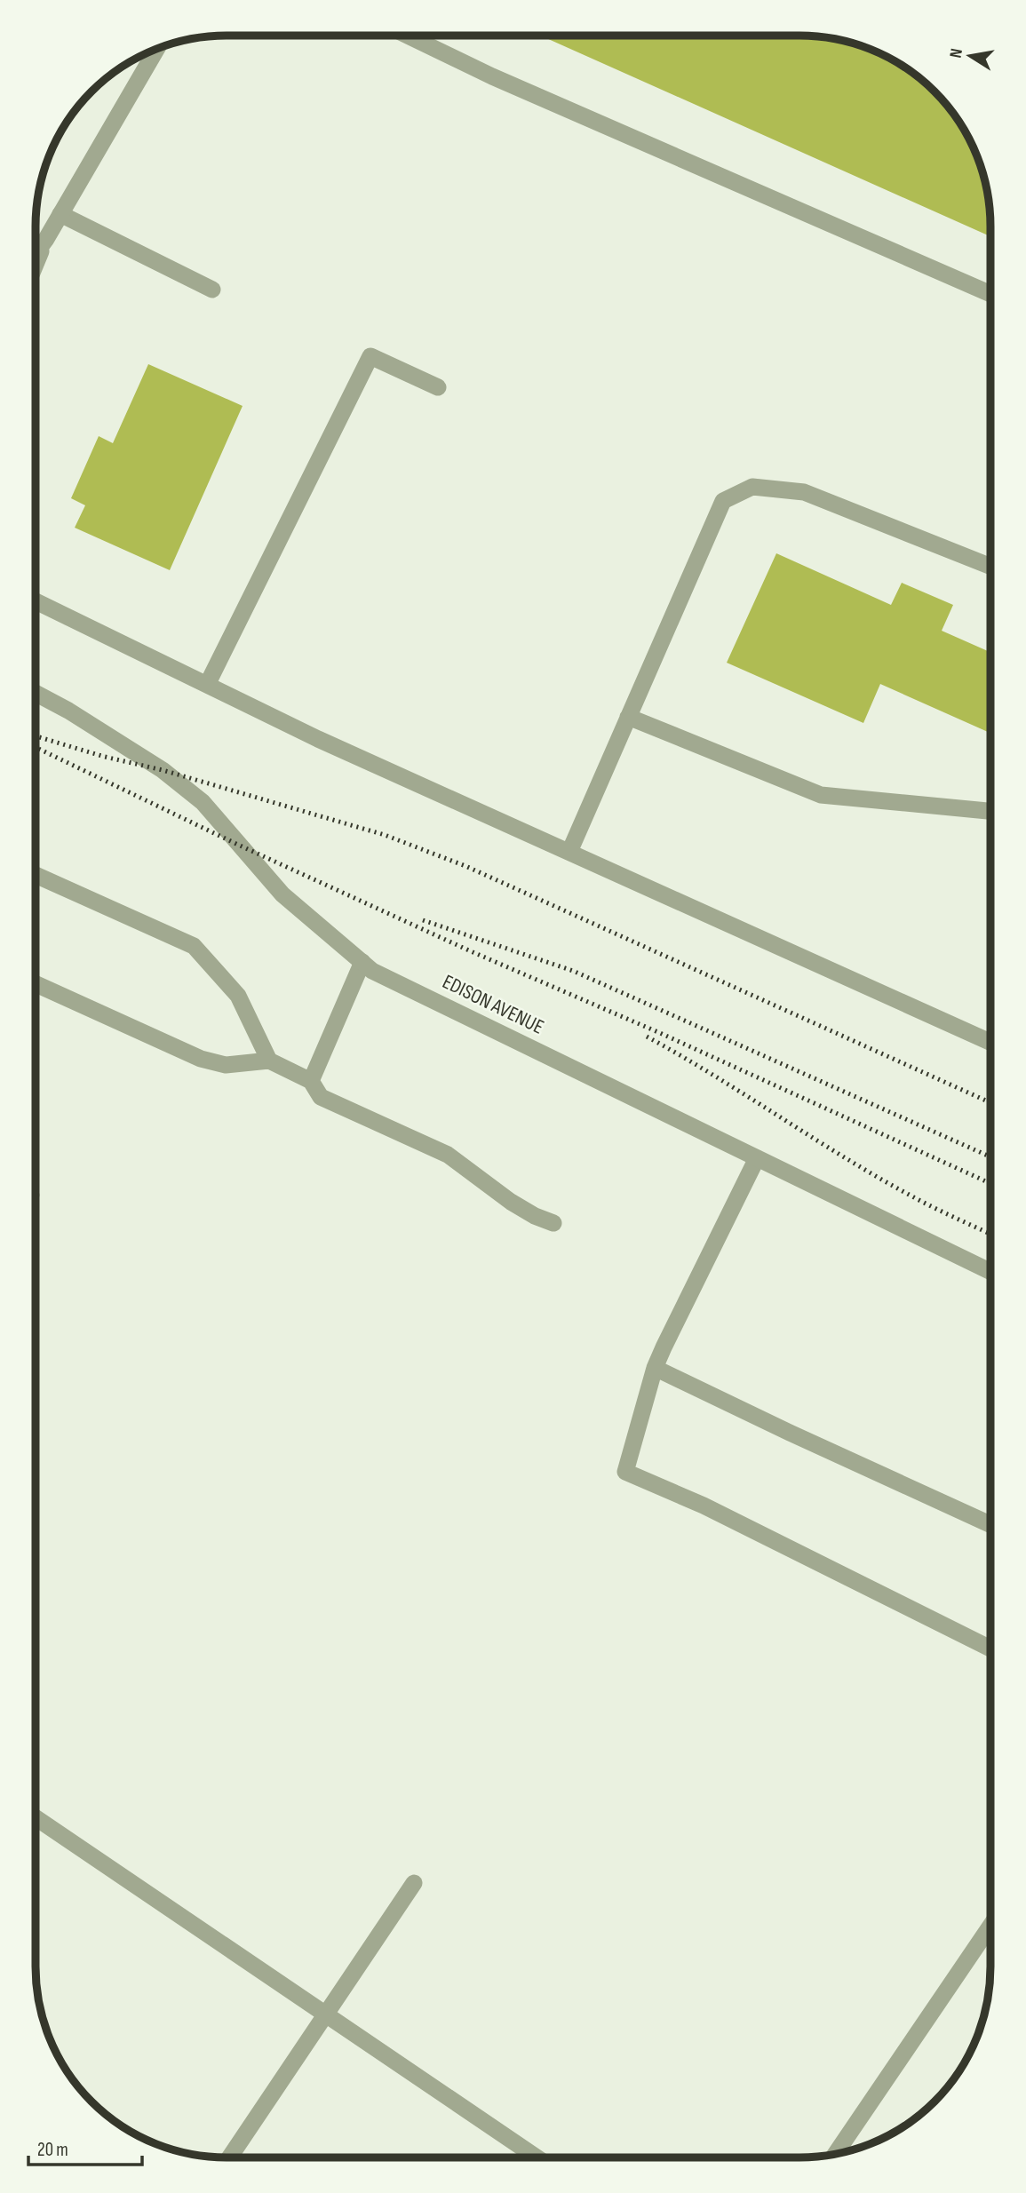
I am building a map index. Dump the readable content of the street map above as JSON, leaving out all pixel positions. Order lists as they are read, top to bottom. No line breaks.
{"streets":{"street":["EDISON AVENUE"]},"scale_bar":"20 m","north":"left"}
